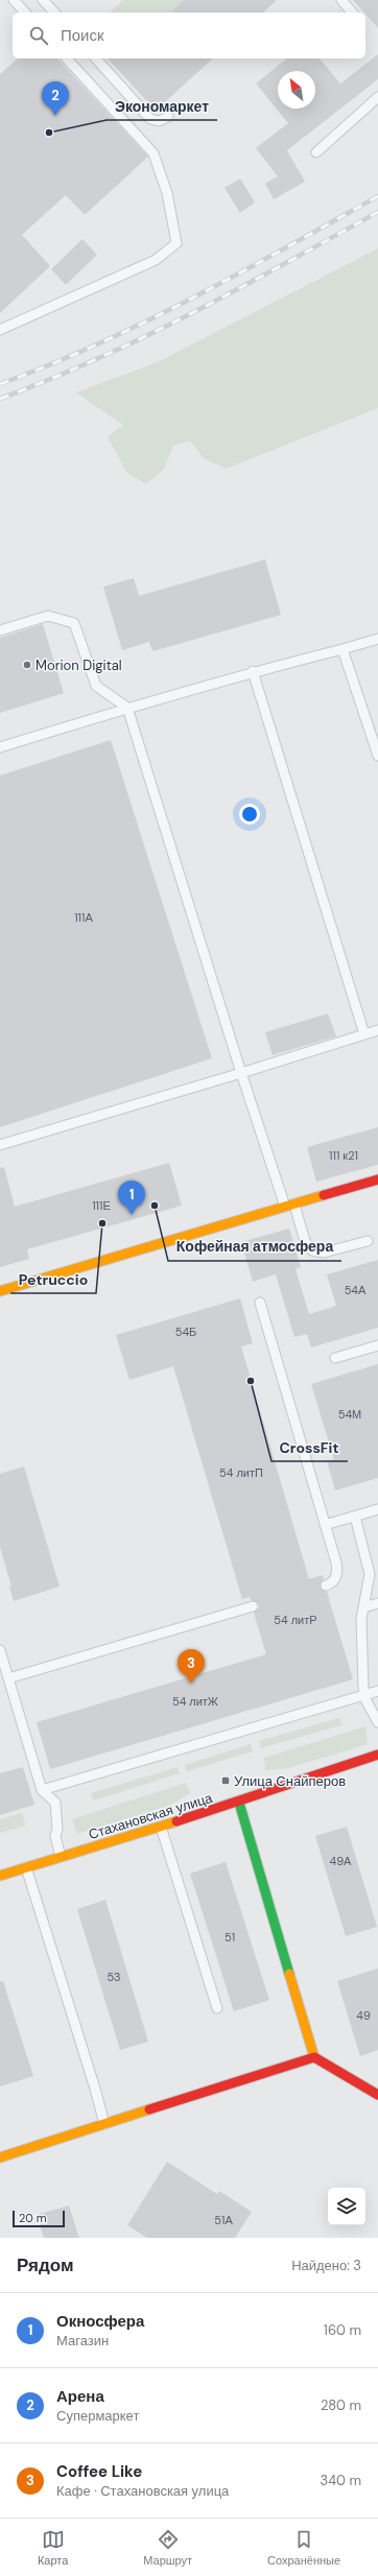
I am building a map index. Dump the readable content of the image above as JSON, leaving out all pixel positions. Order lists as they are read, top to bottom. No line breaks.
{"streets":{"street":["Стахановская улица"]},"places":{"other":["Экономаркет","Morion Digital","Кофейная атмосфера","Petruccio","CrossFit"],"transit":["Улица Снайперов"]},"house_numbers":["111А","111 к21","111Е","54А","54Б","54М","54 литП","54 литР","54 литЖ","49А","51","53","49","51А"],"scale_bar":"20 m","north":"top left","page":{"search":"Поиск","pins":["2","1","3"],"scale":"20 m","heading":["Рядом","Найдено: 3"],"list":[{"mark":"1","name":"Окносфера","note":"Магазин","value":"160 m"},{"mark":"2","name":"Арена","note":"Супермаркет","value":"280 m"},{"mark":"3","name":"Coffee Like","note":"Кафе · Стахановская улица","value":"340 m"}],"nav":["Карта","Маршрут","Сохранённые"]}}
